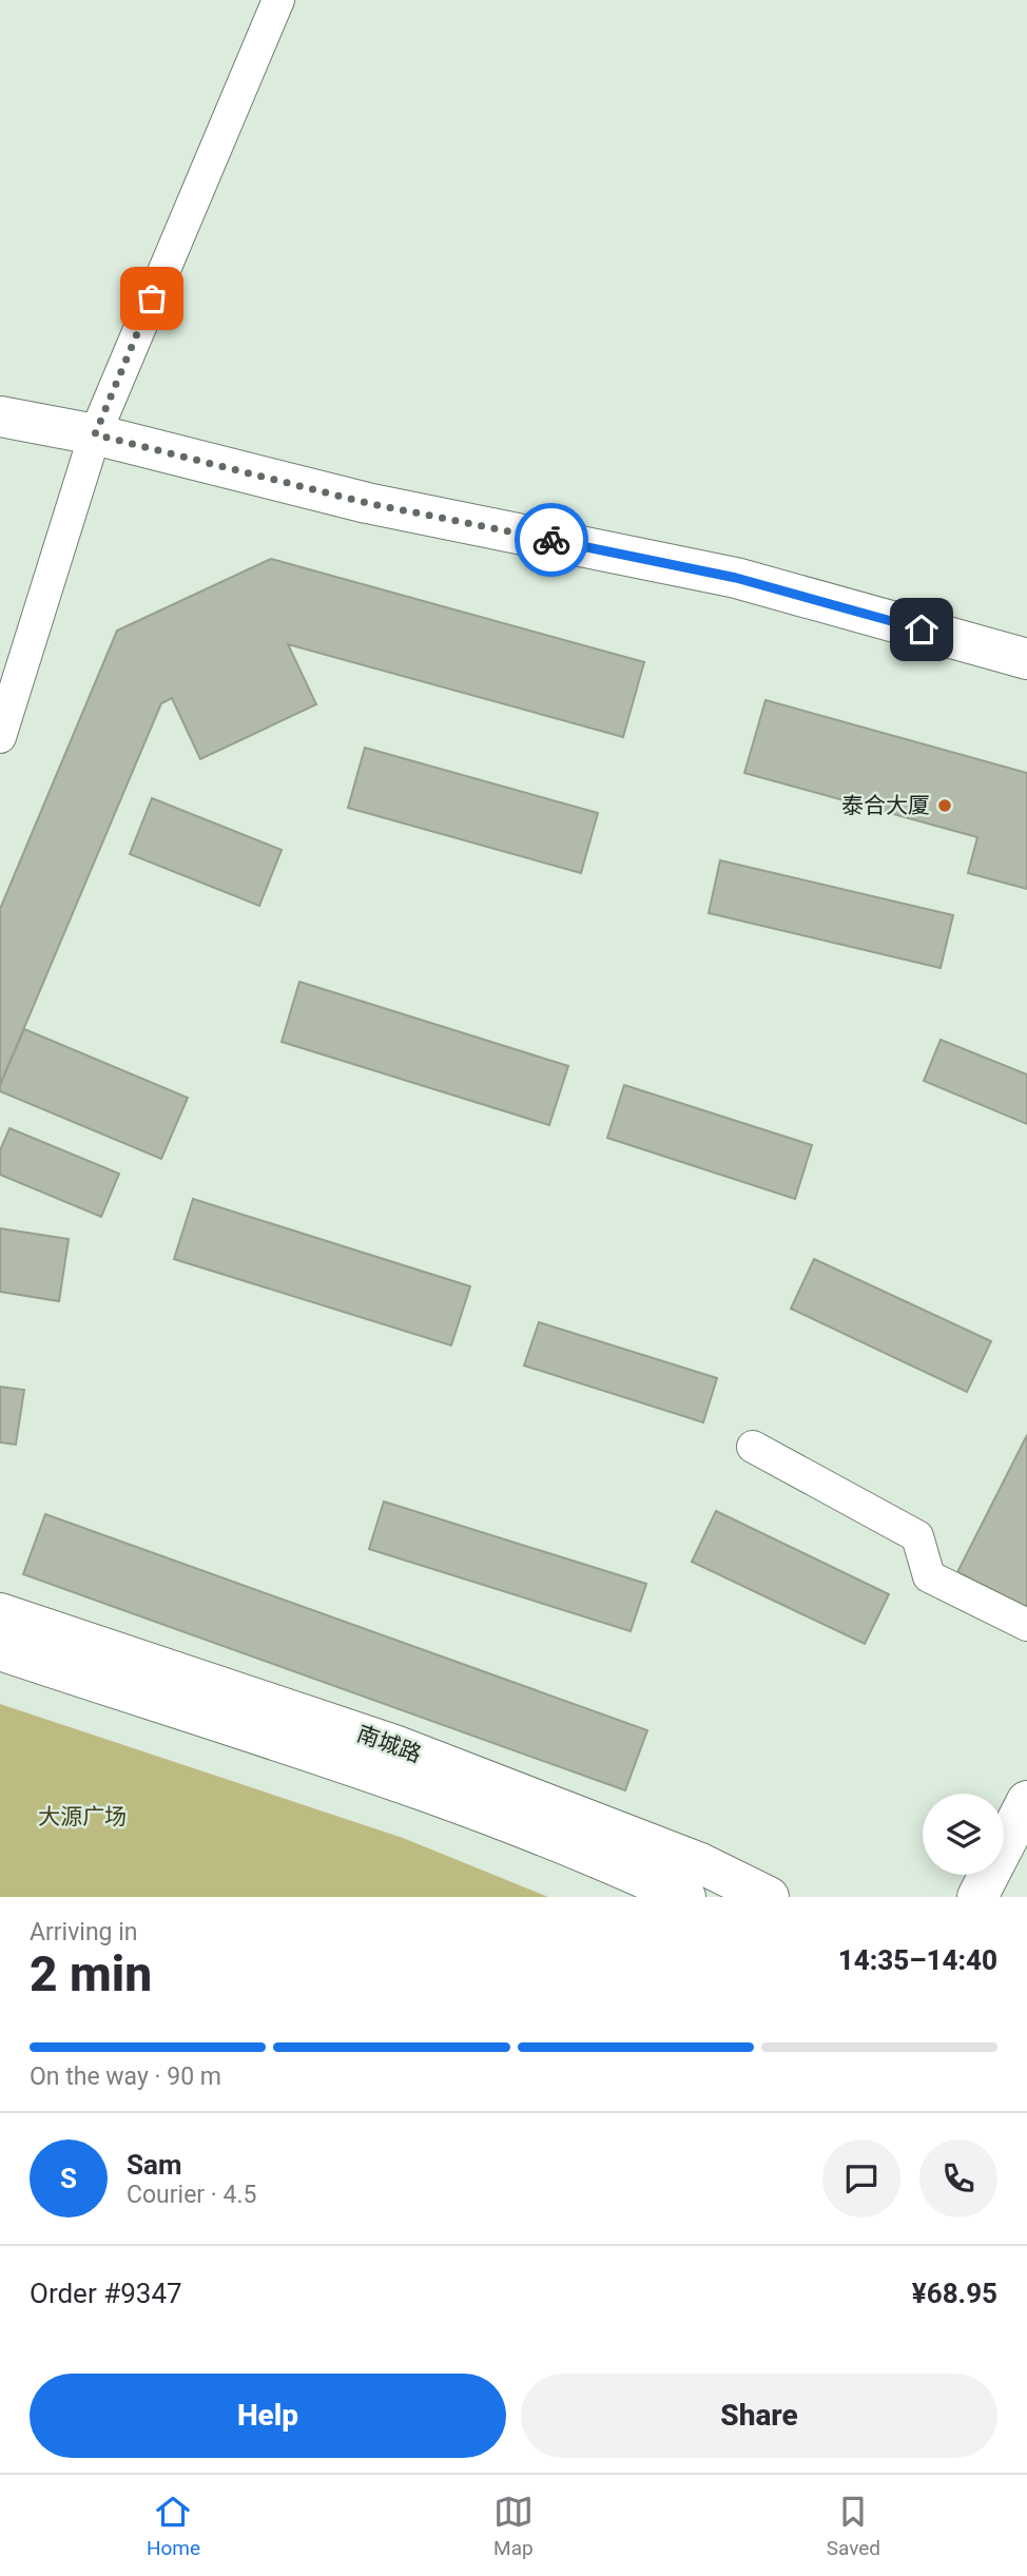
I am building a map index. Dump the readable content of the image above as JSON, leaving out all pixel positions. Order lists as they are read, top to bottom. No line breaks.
{"streets":{"main road":["南城路"]},"parks":["大源广场"],"places":["泰合大厦"],"page":{"heading":["2 min","Arriving in","14:35–14:40"],"panel":["Sam","Courier · 4.5","Order #9347","¥68.95"],"bar":"On the way · 90 m","round":"S","buttons":["Help","Share"],"tabs":["Home","Map","Saved"]}}
